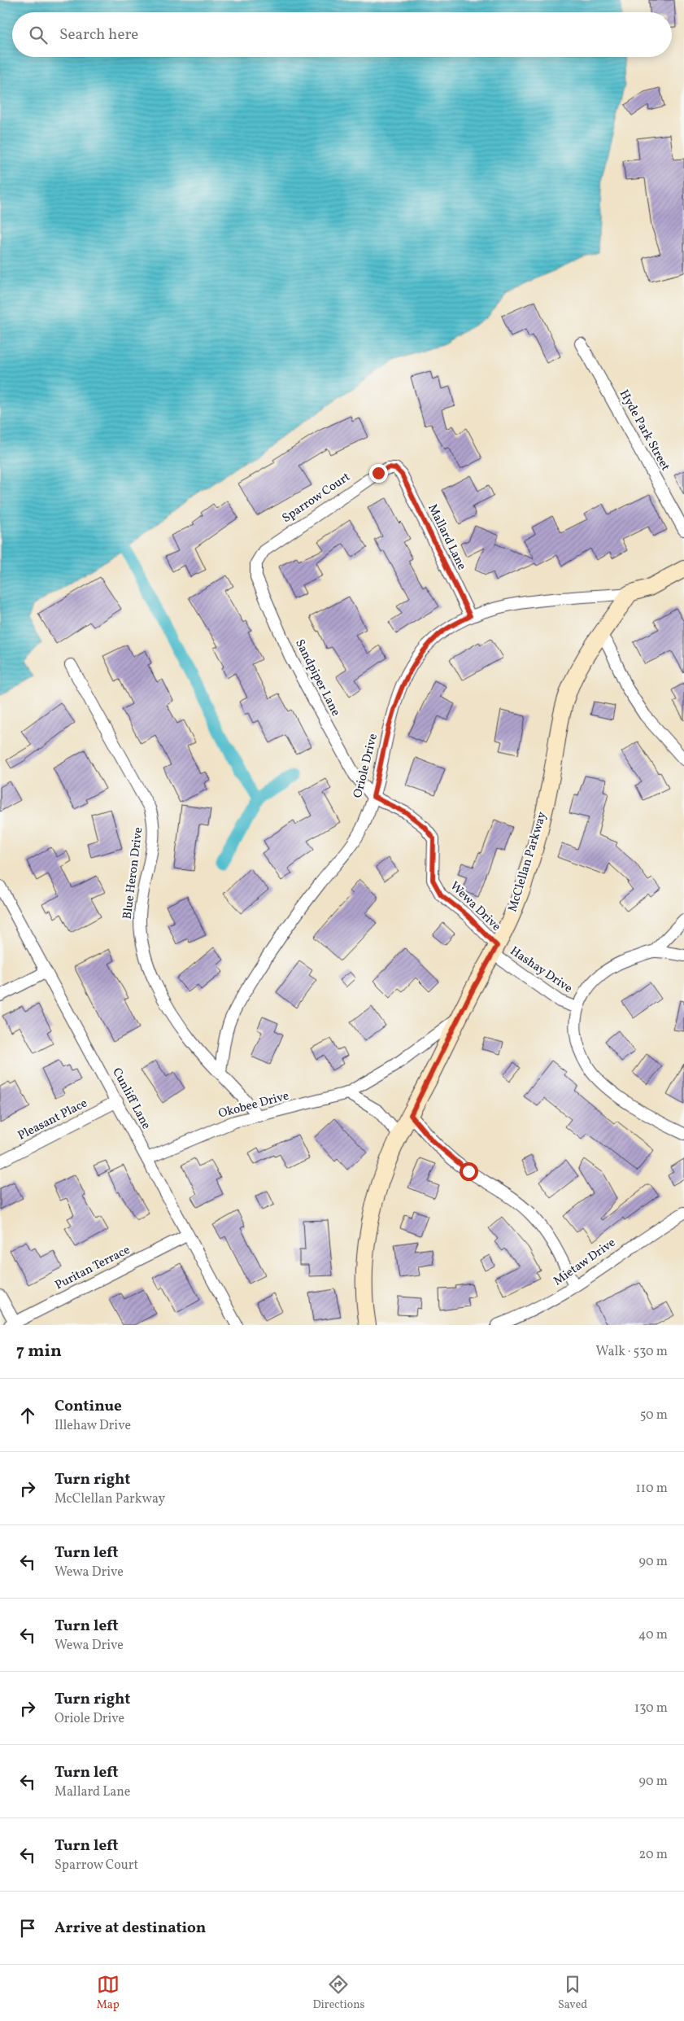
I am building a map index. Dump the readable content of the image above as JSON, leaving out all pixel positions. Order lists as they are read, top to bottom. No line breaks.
{"streets":{"street":["Hyde Park Street","Sparrow Court","Mallard Lane","Sandpiper Lane","Oriole Drive","McClellan Parkway","Blue Heron Drive","Wewa Drive","Hashay Drive","Cunliff Lane","Okobee Drive","Pleasant Place","Mietaw Drive","Puritan Terrace"]},"crossings":[["Sparrow Court","Mallard Lane"],["Sparrow Court","Sandpiper Lane"],["Mallard Lane","Oriole Drive"],["Sandpiper Lane","Oriole Drive"],["Sandpiper Lane","Wewa Drive"],["Oriole Drive","McClellan Parkway"],["Oriole Drive","Blue Heron Drive"],["Oriole Drive","Wewa Drive"],["McClellan Parkway","Wewa Drive"],["McClellan Parkway","Hashay Drive"],["McClellan Parkway","Okobee Drive"],["Blue Heron Drive","Okobee Drive"],["Wewa Drive","Hashay Drive"],["Cunliff Lane","Okobee Drive"],["Cunliff Lane","Pleasant Place"],["Cunliff Lane","Puritan Terrace"]],"page":{"search":"Search here","heading":["7 min","Walk · 530 m"],"list":[["Continue","Illehaw Drive","50 m"],["Turn right","McClellan Parkway","110 m"],["Turn left","Wewa Drive","90 m"],["Turn left","Wewa Drive","40 m"],["Turn right","Oriole Drive","130 m"],["Turn left","Mallard Lane","90 m"],["Turn left","Sparrow Court","20 m"],"Arrive at destination"],"nav":["Map","Directions","Saved"]}}
